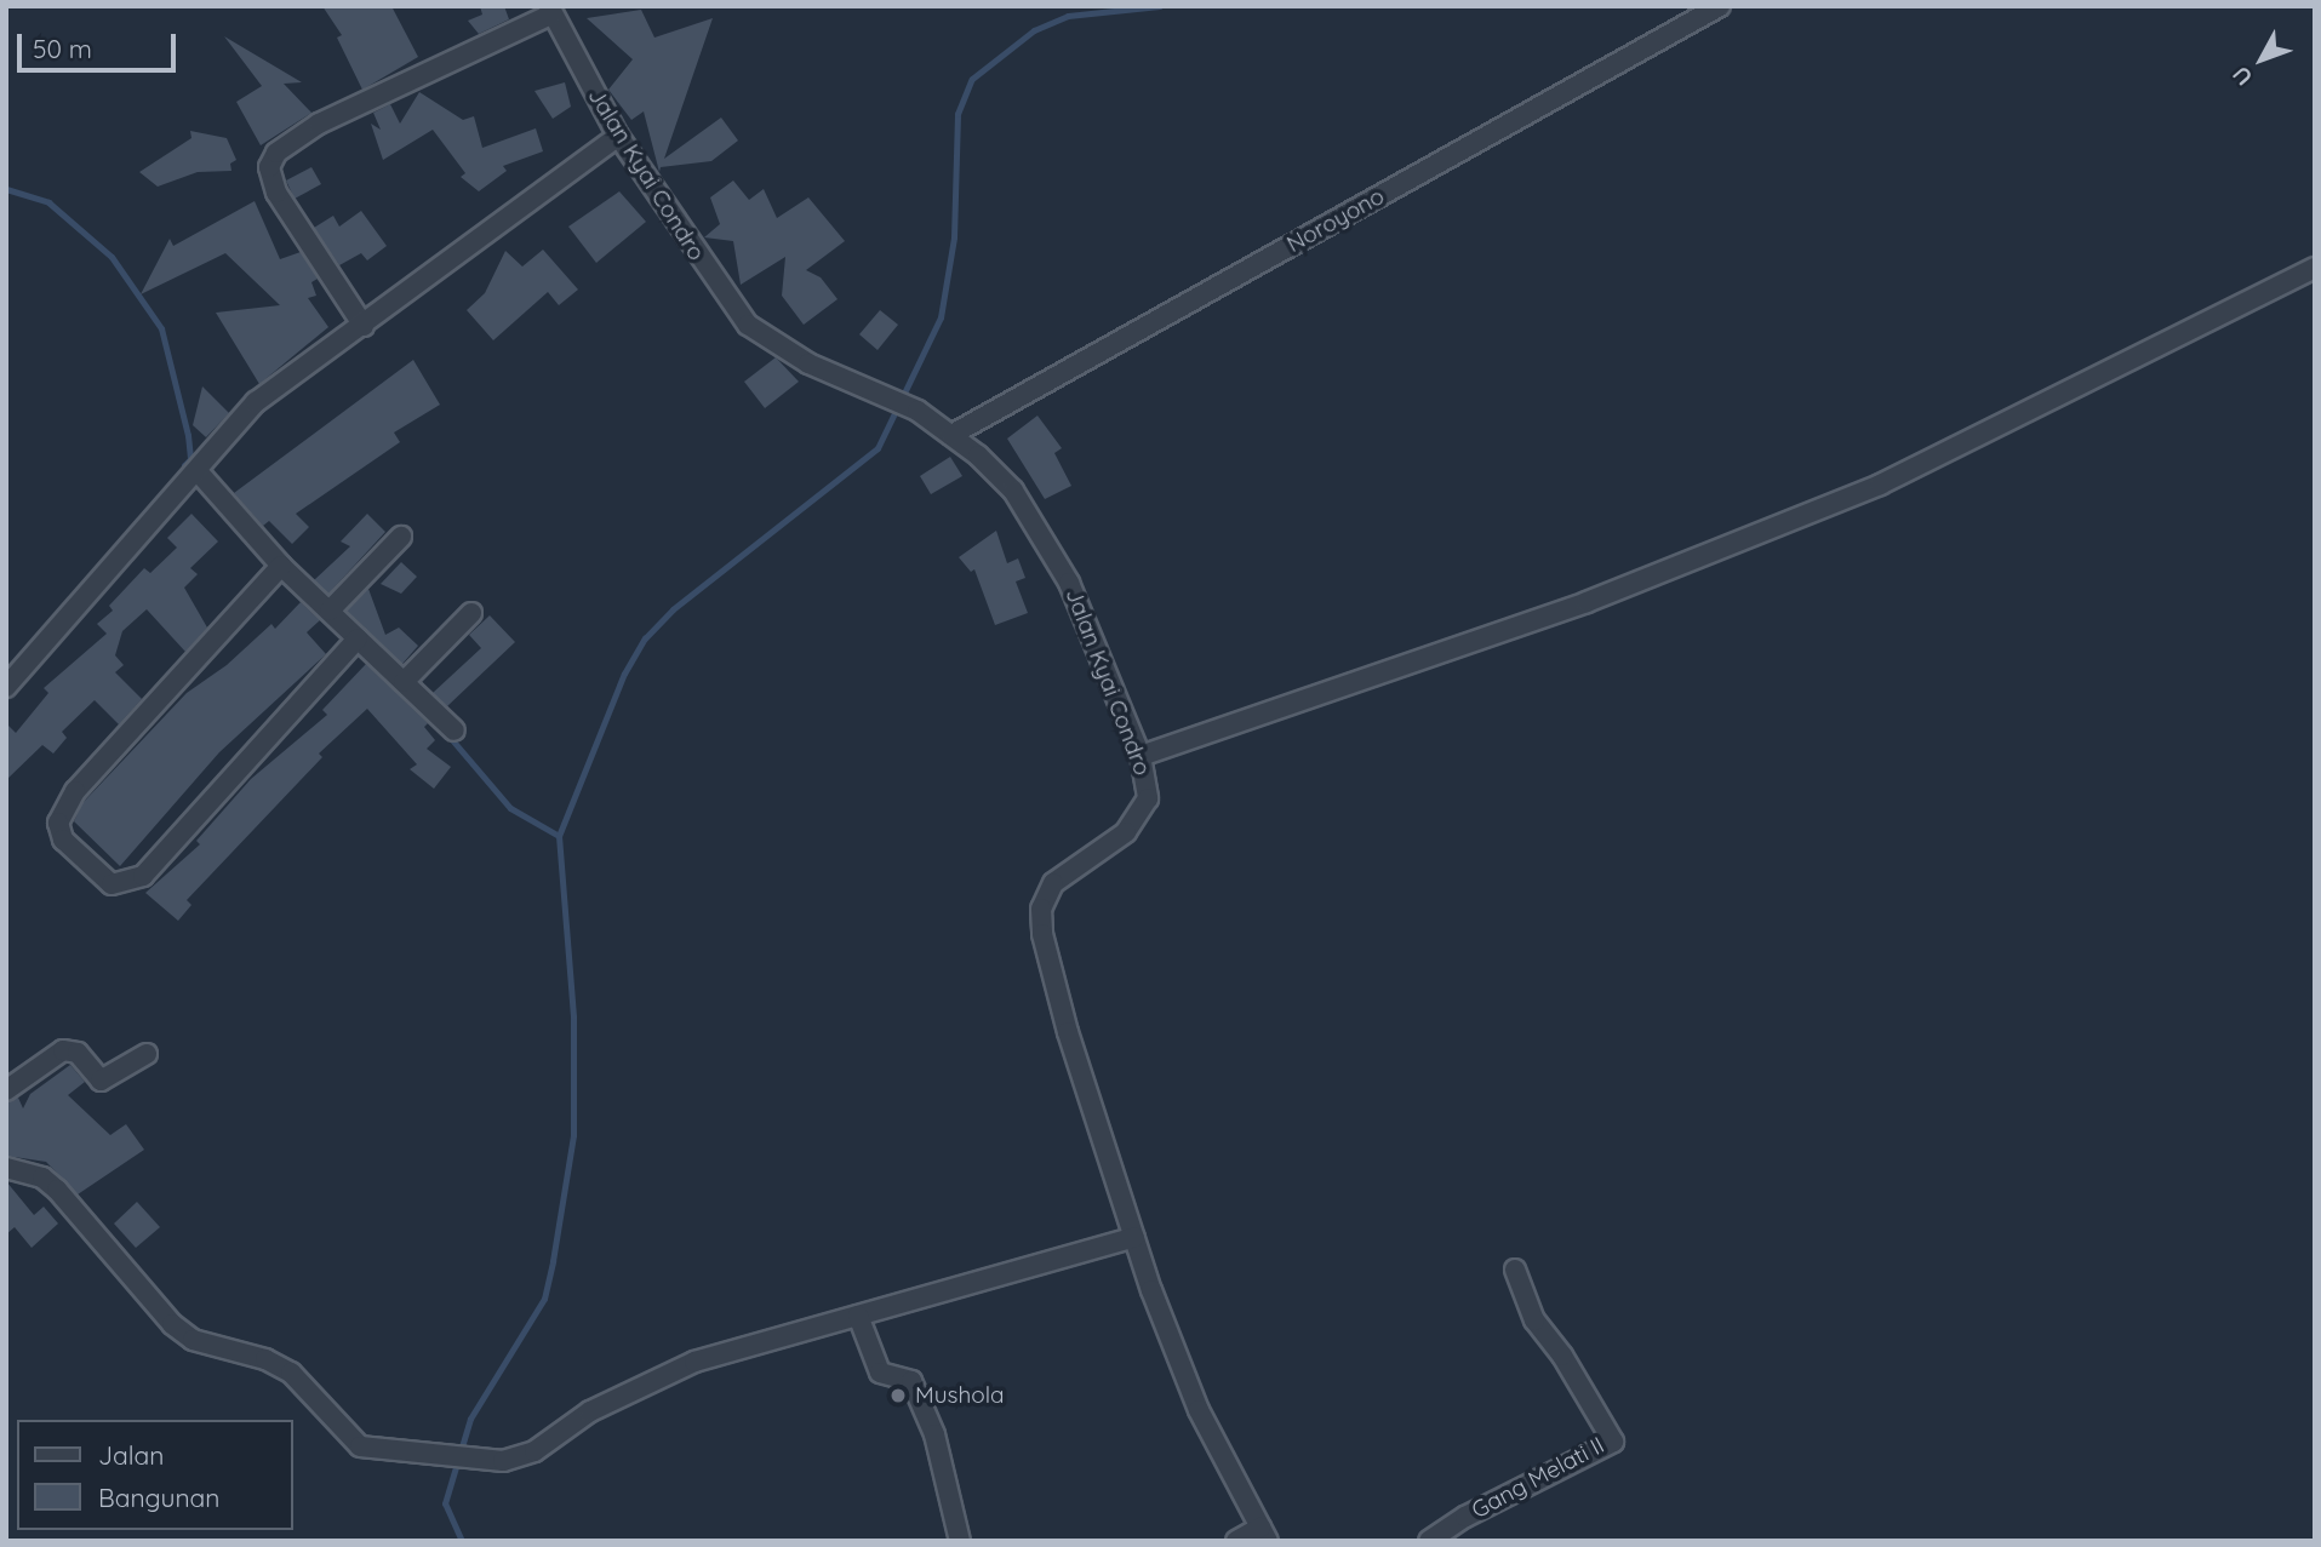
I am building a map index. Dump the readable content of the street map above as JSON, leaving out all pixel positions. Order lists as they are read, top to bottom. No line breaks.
{"streets":{"street":["Jalan Kyai Condro","Noroyono","Gang Melati II"]},"crossings":[["Jalan Kyai Condro","Noroyono"]],"places":["Mushola"],"legend":["Jalan","Bangunan"],"scale_bar":"50 m","north":"bottom left"}
